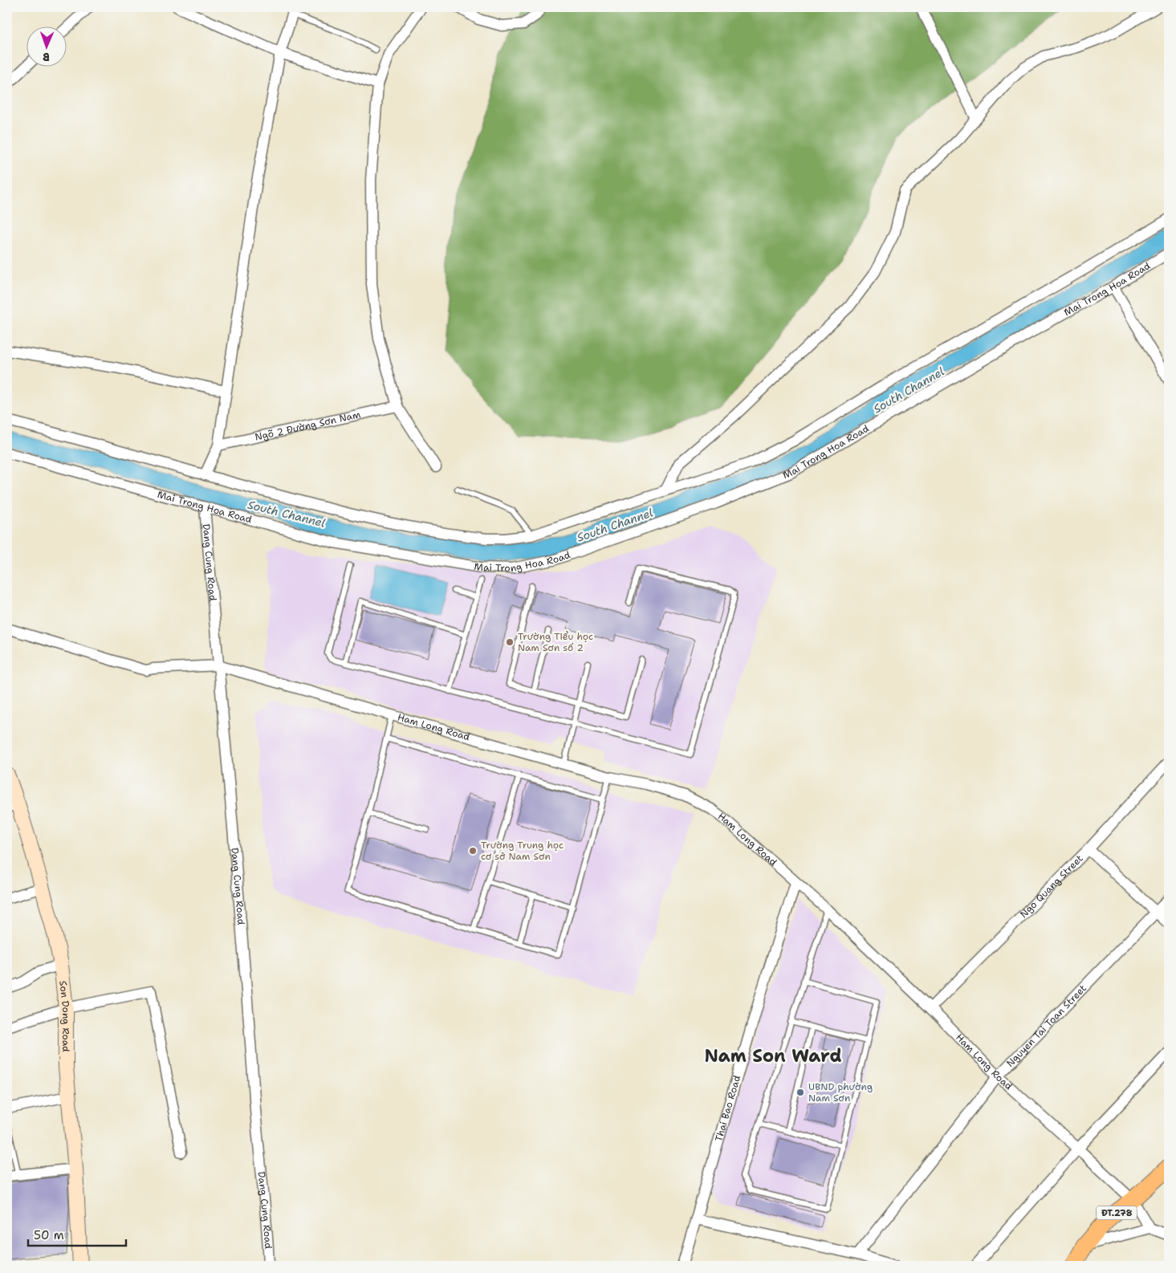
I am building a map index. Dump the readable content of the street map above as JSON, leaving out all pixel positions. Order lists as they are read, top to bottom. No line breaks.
{"streets":{"main road":["Son Dong Road","ĐT.278"],"street":["Mai Trong Hoa Road","Ngõ 2 Đường Sơn Nam","Dang Cung Road","Ham Long Road","Ngo Quang Street","Nguyen Tai Toan Street","Thai Bao Road"]},"crossings":[["Mai Trong Hoa Road","Dang Cung Road"],["Dang Cung Road","Ham Long Road"],["Ham Long Road","Ngo Quang Street"],["Ham Long Road","Nguyen Tai Toan Street"],["Ham Long Road","Thai Bao Road"],["Ham Long Road","ĐT.278"]],"districts":["Nam Son Ward"],"water":["South Channel"],"places":["Trường Tiểu học Nam Sơn số 2","Trường Trung học cơ sở Nam Sơn","UBND phường Nam Sơn"],"scale_bar":"50 m","north":"bottom"}
